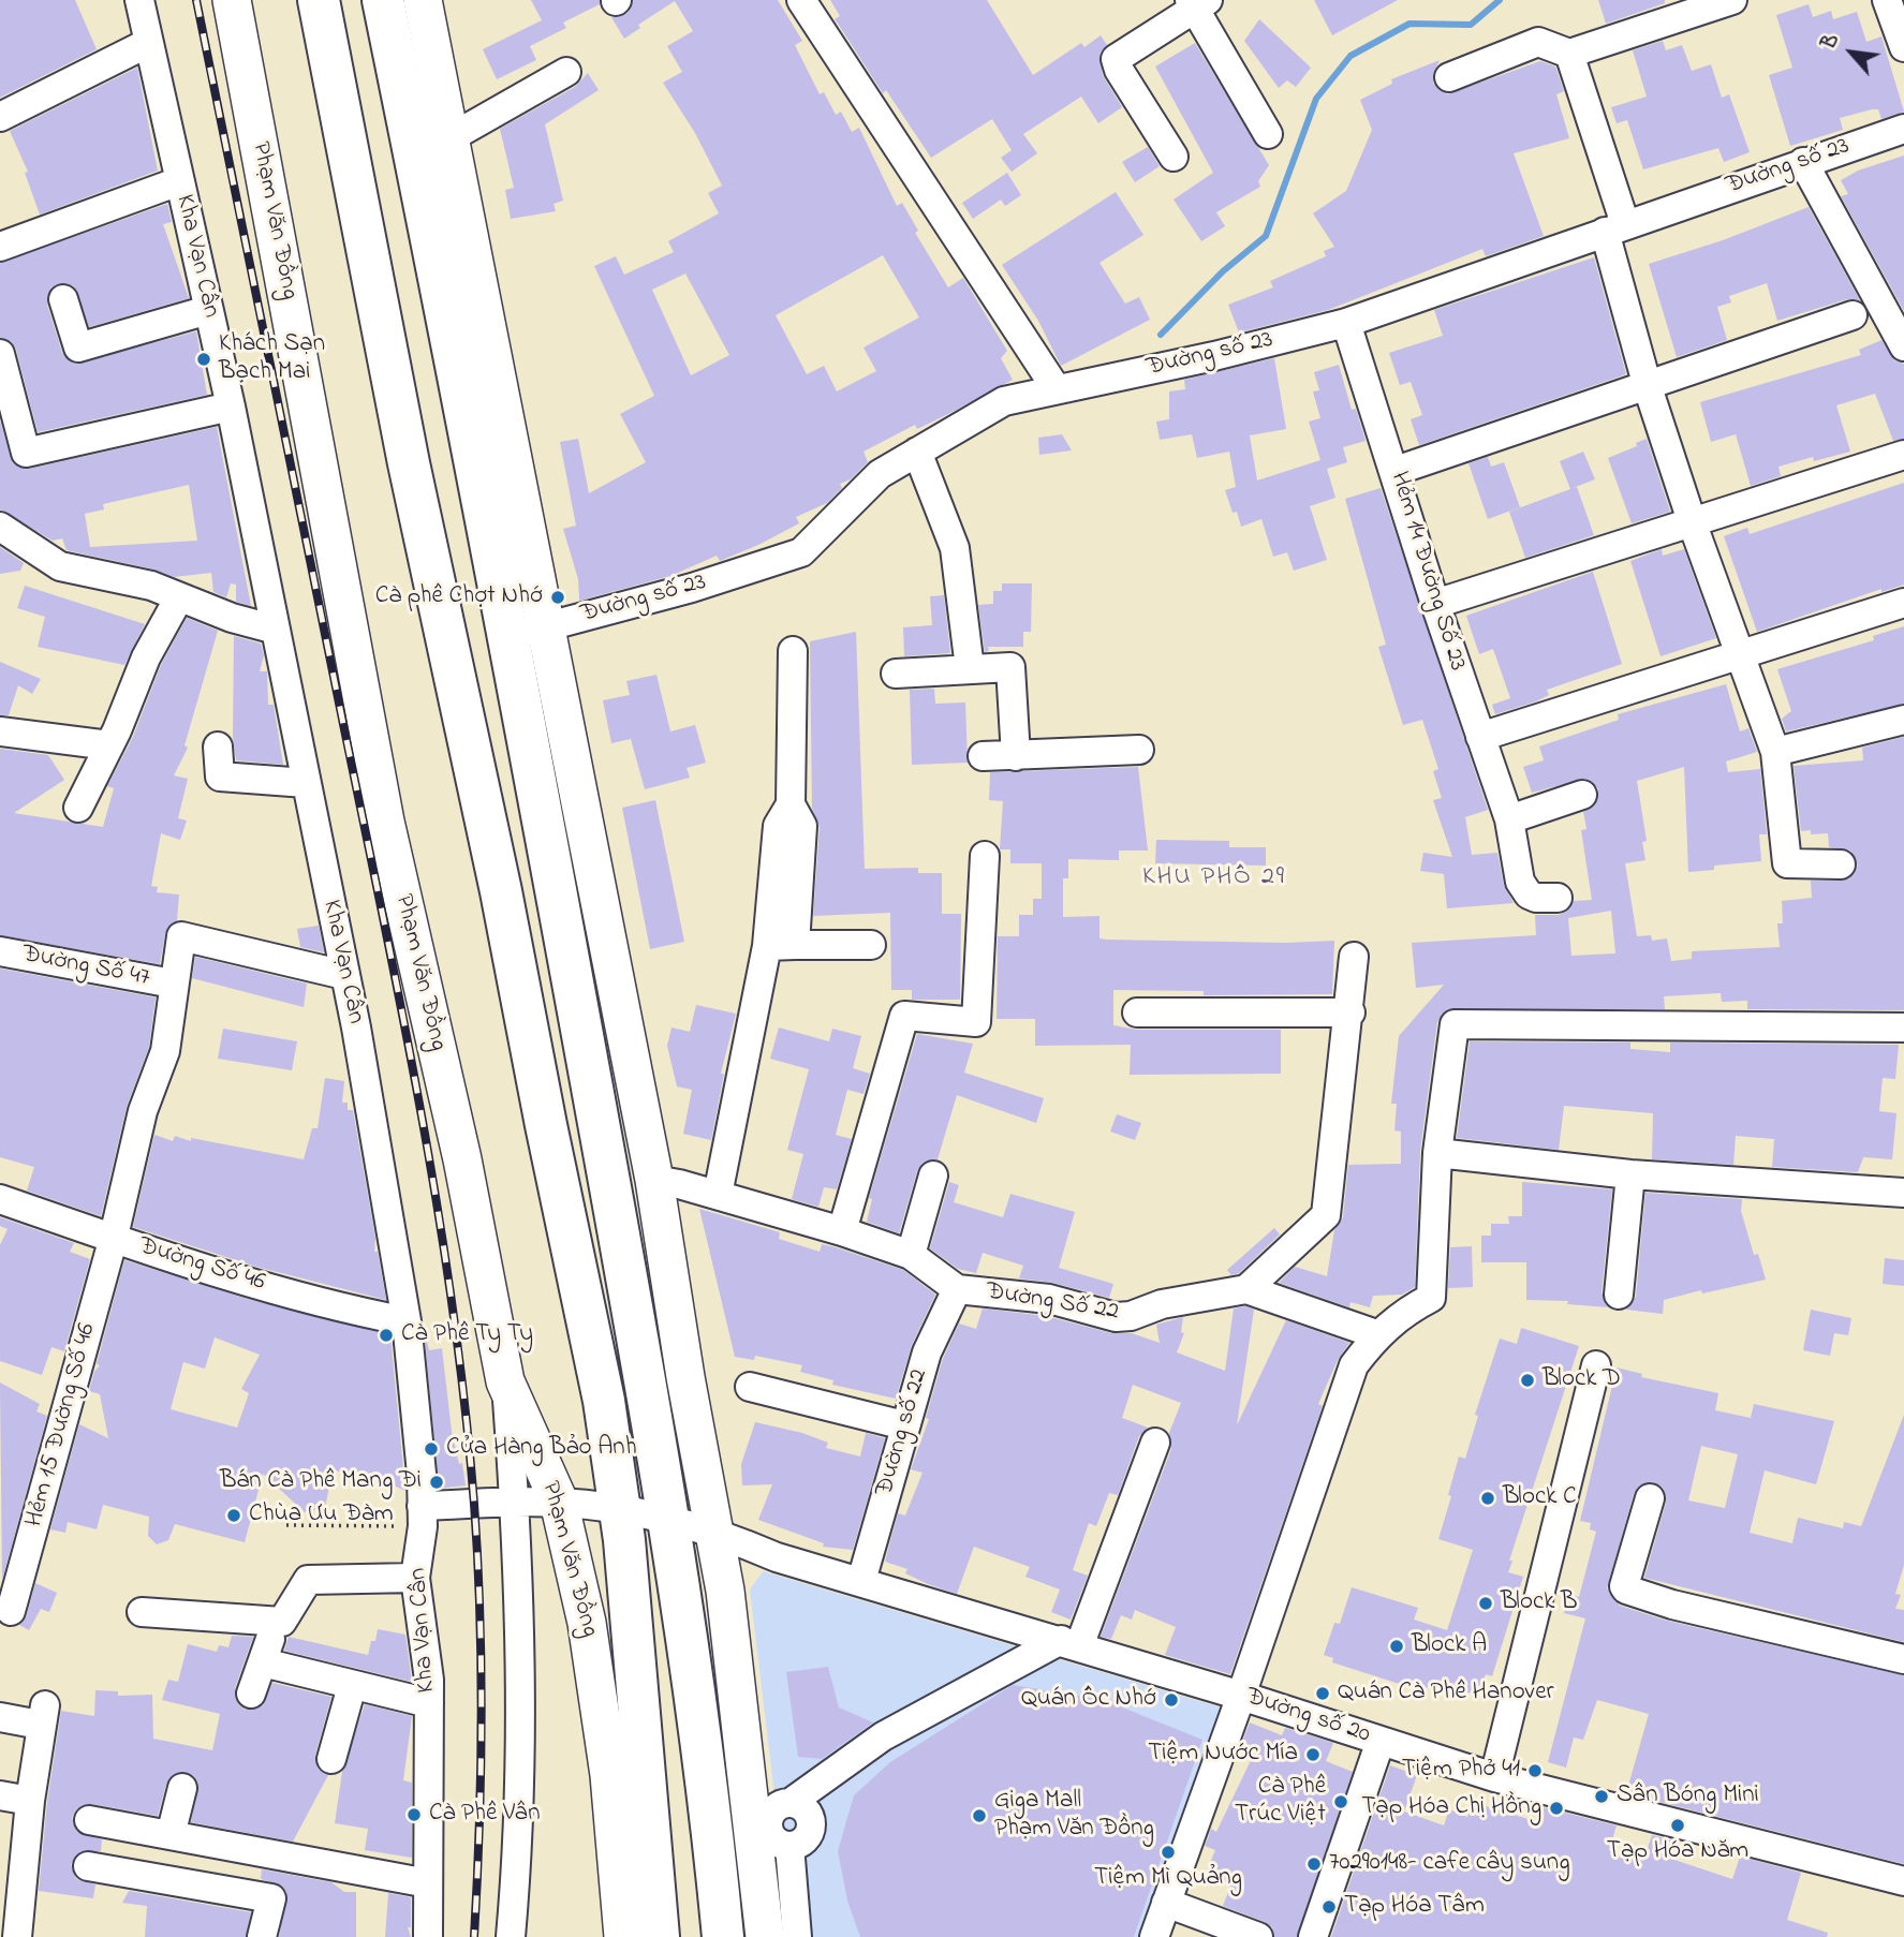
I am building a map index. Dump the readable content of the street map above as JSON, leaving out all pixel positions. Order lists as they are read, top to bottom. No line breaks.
{"streets":{"highway":["Phạm Văn Đồng"],"street":["Đường số 23","Kha Vạn Cân","Hẻm 14 Đường Số 23","Đường Số 47","Đường Số 46","Đường Số 22","Hẻm 15 Đường Số 46","Đường số 22","Đường số 20"]},"crossings":[["Đường số 23","Hẻm 14 Đường Số 23"],["Phạm Văn Đồng","Đường số 20"],["Kha Vạn Cân","Đường Số 46"],["Kha Vạn Cân","Hẻm 15 Đường Số 46"],["Đường Số 47","Hẻm 15 Đường Số 46"],["Đường Số 46","Hẻm 15 Đường Số 46"],["Đường Số 22","Đường số 22"],["Đường số 22","Đường số 20"]],"districts":["KHU PHỐ 29"],"places":["Khách Sạn Bạch Mai","Cà phê Chợt Nhớ","Cà Phê Ty Ty","Block D","Cửa Hàng Bảo Anh","Bán Cà Phê Mang Đi","Block C","Chùa Ưu Đàm","Block B","Block A","Quán Cà Phê Hanover","Quán Ốc Nhớ","Tiệm Nước Mía","Tiệm Phở 41","Sân Bóng Mini","Cà Phê Trúc Việt","Tạp Hóa Chị Hồng","Cà Phê Vân","Giga Mall Phạm Văn Đồng","Tạp Hóa Năm","Tiệm Mì Quảng","70290148- cafe cây sung","Tạp Hóa Tâm"],"north":"top left"}
